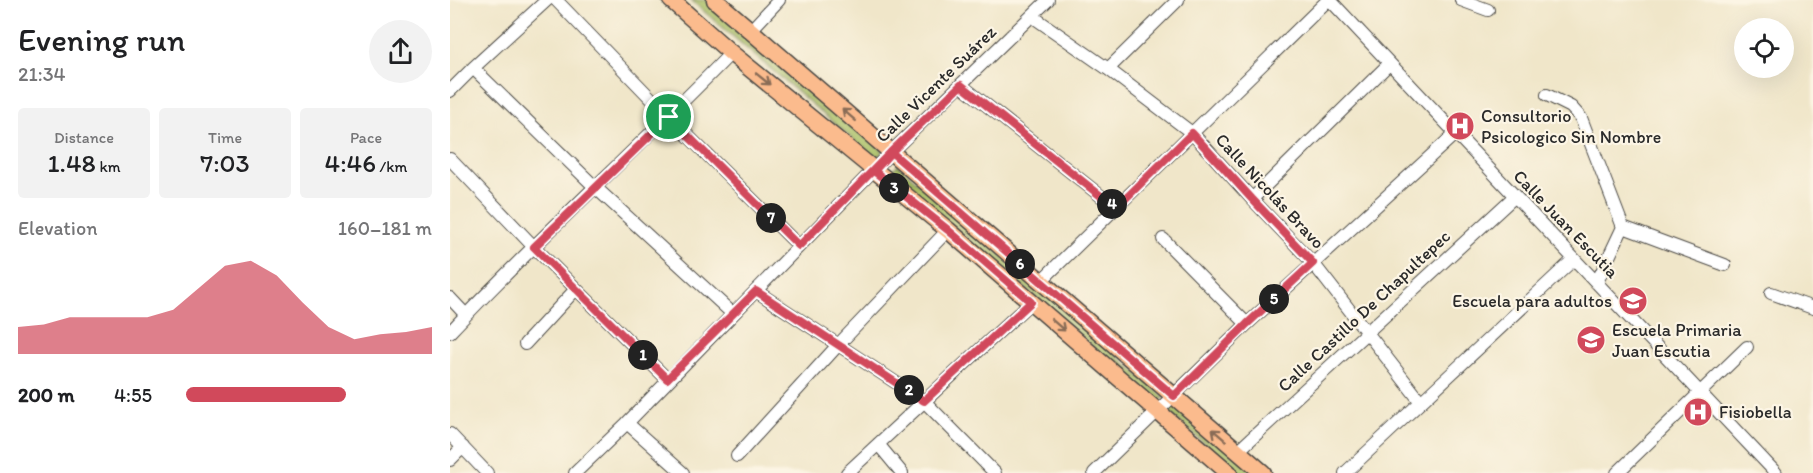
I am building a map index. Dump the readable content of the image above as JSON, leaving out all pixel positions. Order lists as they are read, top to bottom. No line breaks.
{"streets":{"street":["Calle Vicente Suárez","Calle Nicolás Bravo","Calle Juan Escutia","Calle Castillo De Chapultepec"]},"crossings":[["Calle Vicente Suárez","Calle Nicolás Bravo"],["Calle Nicolás Bravo","Calle Castillo De Chapultepec"],["Calle Juan Escutia","Calle Castillo De Chapultepec"]],"places":{"hospital":["Consultorio Psicologico Sin Nombre","Fisiobella"],"school or university":["Escuela para adultos","Escuela Primaria Juan Escutia"]},"page":{"heading":["Evening run","21:34"],"stats":[["Distance","1.48 km"],["Time","7:03"],["Pace","4:46 /km"]],"pins":["3","4","7","6","5","1","2"],"chart":["Elevation","160–181 m"],"list":[{"name":"200 m","note":"4:55"}]}}
